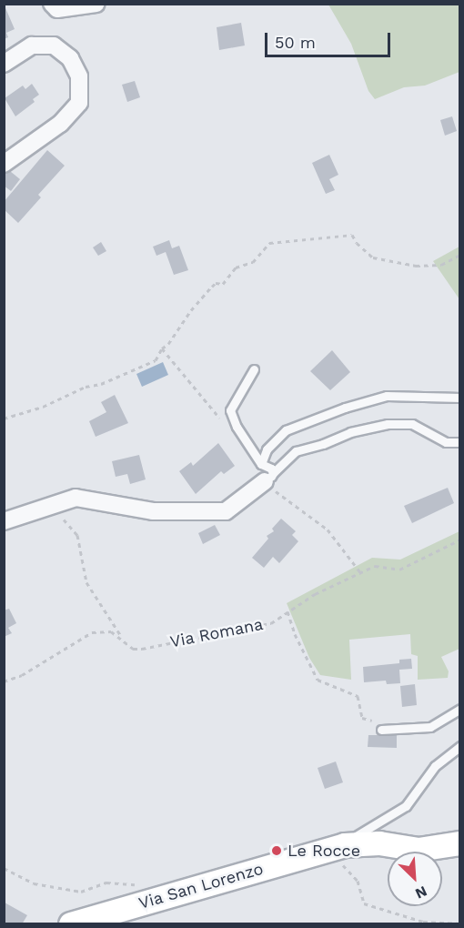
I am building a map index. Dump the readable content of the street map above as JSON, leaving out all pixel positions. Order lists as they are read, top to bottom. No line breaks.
{"streets":{"main road":["Via San Lorenzo"],"path":["Via Romana"]},"places":["Le Rocce"],"scale_bar":"50 m","north":"bottom right"}
